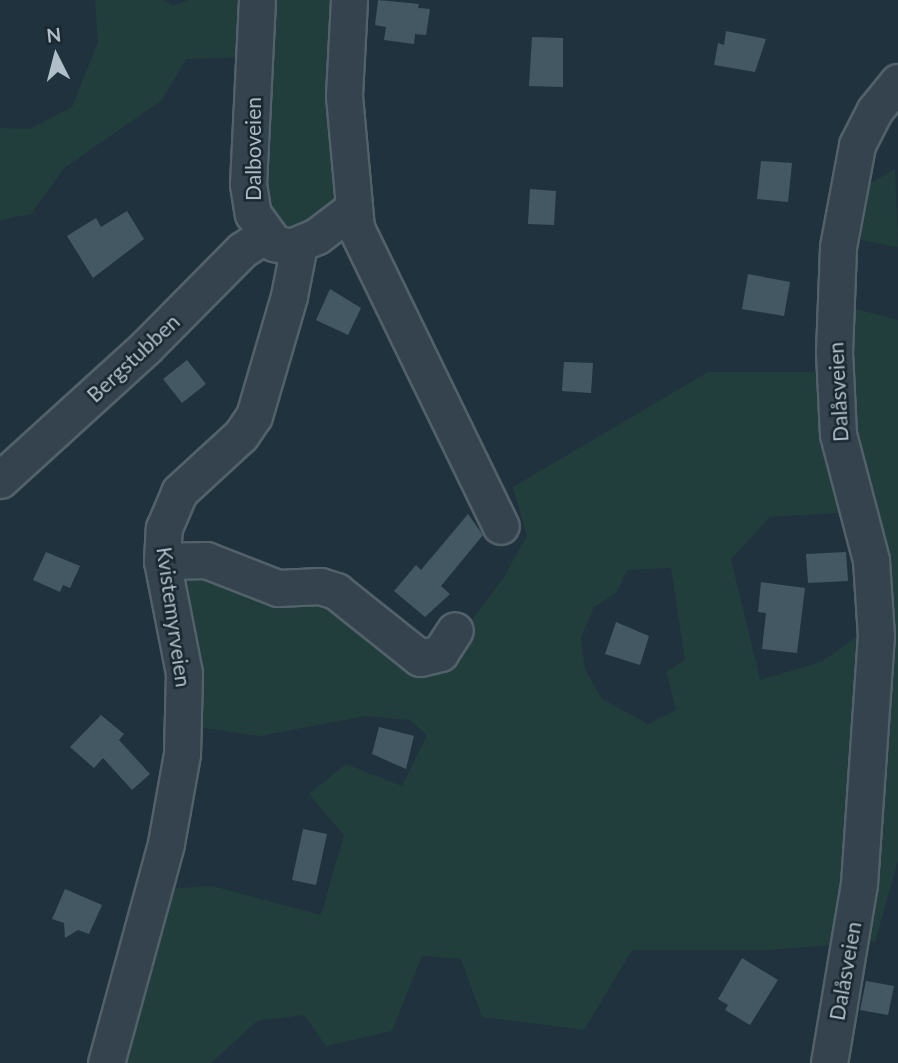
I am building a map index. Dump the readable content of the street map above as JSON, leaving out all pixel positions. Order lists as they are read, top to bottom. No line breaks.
{"streets":{"street":["Dalboveien","Bergstubben","Dalåsveien","Kvistemyrveien"]},"crossings":[["Dalboveien","Bergstubben"]],"north":"top"}
